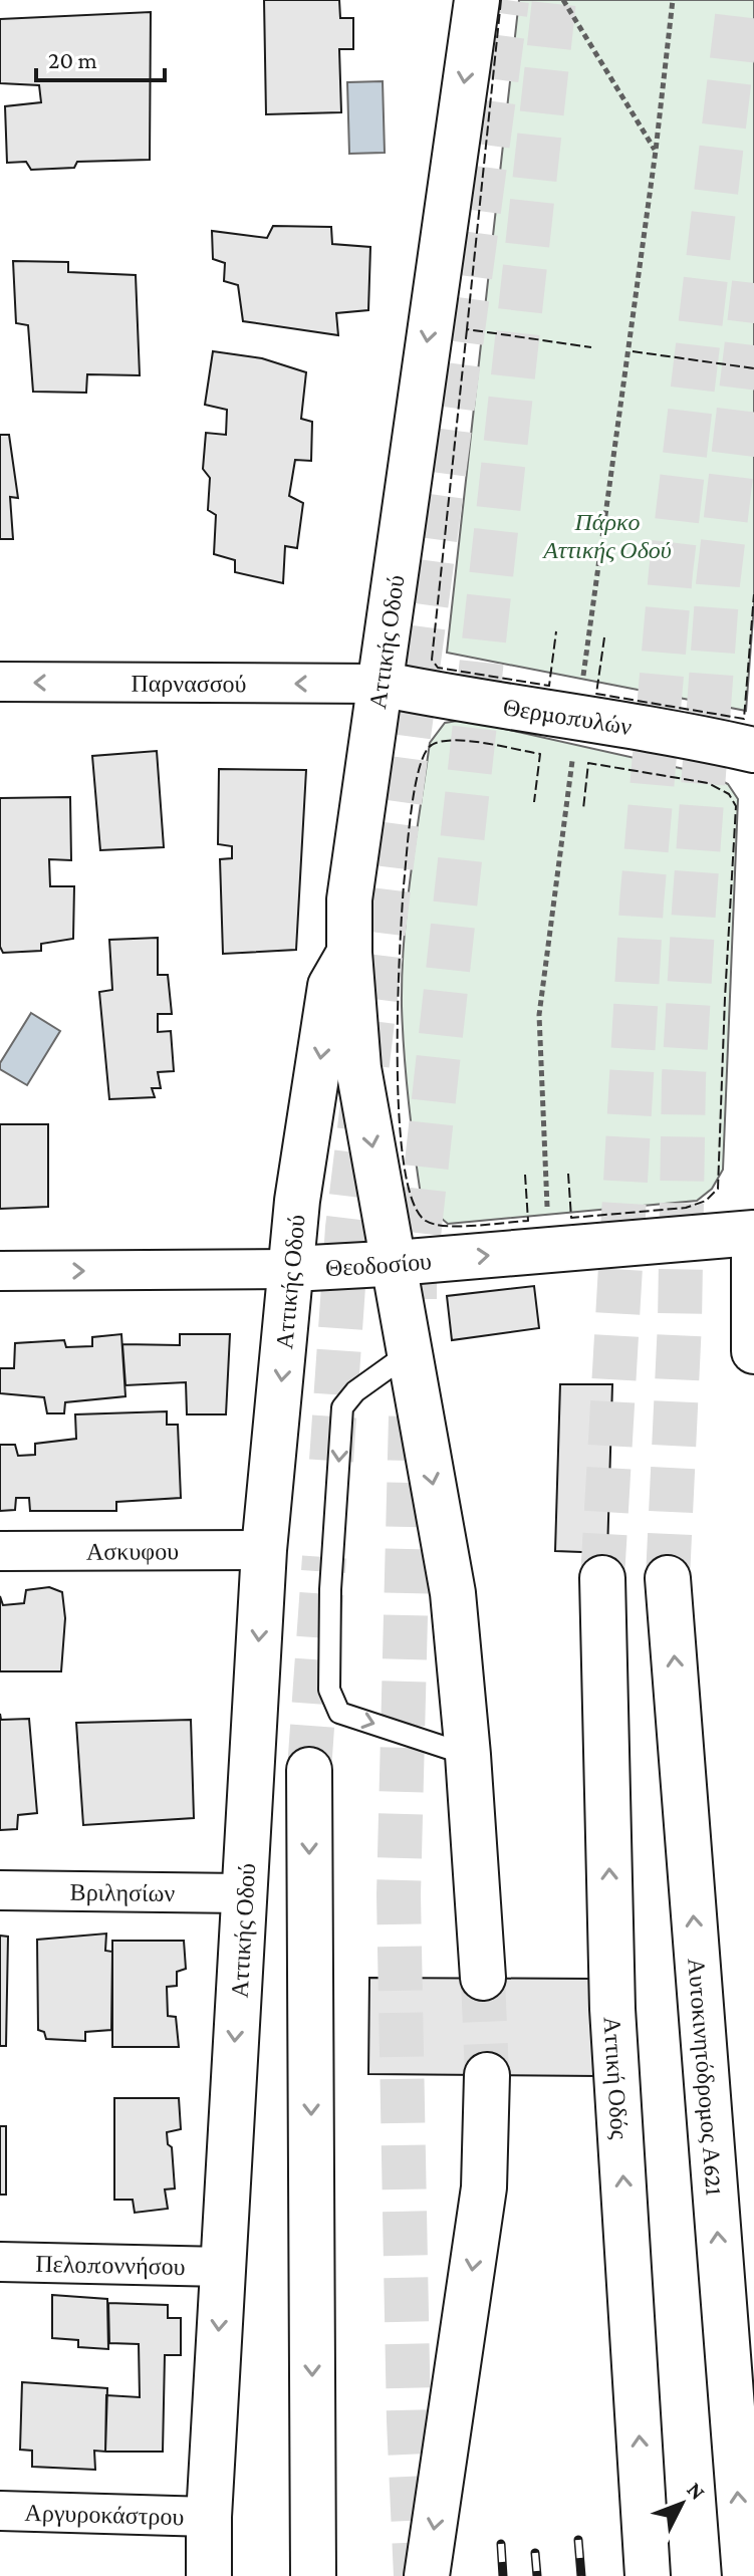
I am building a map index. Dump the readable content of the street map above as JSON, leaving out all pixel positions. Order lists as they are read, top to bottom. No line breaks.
{"streets":{"main road":["Αττικής Οδού","Θερμοπυλών","Θεοδοσίου","Αττική Οδός","Αυτοκινητόδρομος Α621"],"street":["Παρνασσού","Ασκυφου","Βριλησίων","Πελοποννήσου","Αργυροκάστρου"]},"crossings":[["Αττικής Οδού","Παρνασσού"],["Αττικής Οδού","Θερμοπυλών"],["Αττικής Οδού","Θεοδοσίου"],["Αττικής Οδού","Ασκυφου"],["Αττικής Οδού","Βριλησίων"],["Αττικής Οδού","Πελοποννήσου"],["Αττικής Οδού","Αργυροκάστρου"],["Παρνασσού","Θερμοπυλών"]],"one_way":["Παρνασσού","Θεοδοσίου"],"parks":["Πάρκο Αττικής Οδού"],"scale_bar":"20 m","north":"top right"}
